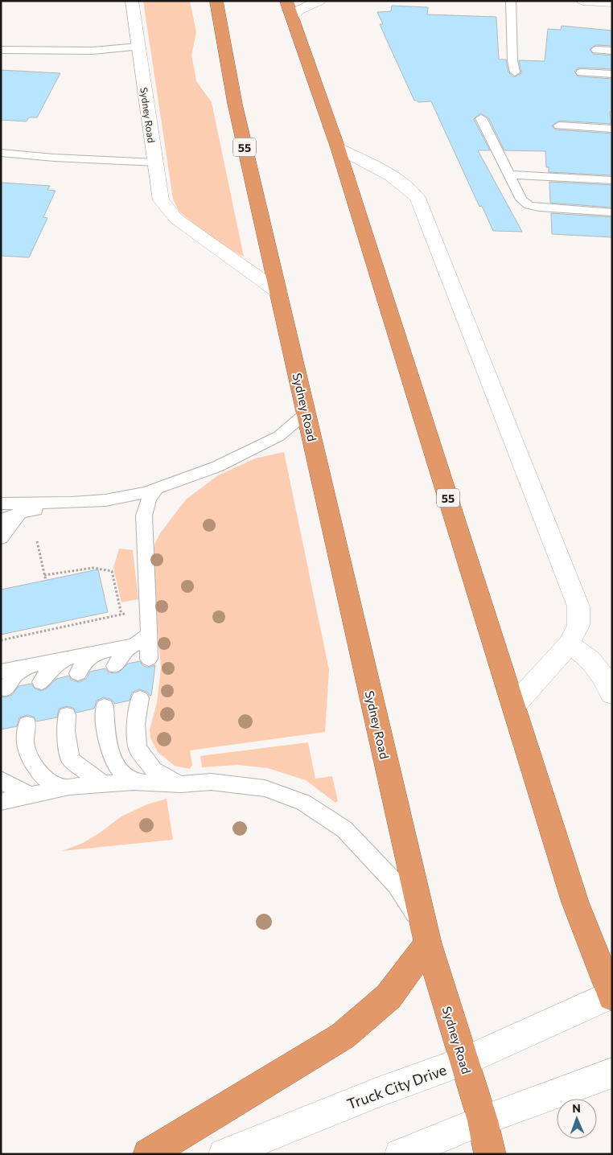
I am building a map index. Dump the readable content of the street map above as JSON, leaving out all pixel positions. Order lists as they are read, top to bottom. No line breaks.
{"streets":{"highway":["Sydney Road","55"],"street":["Truck City Drive"]},"crossings":[["Sydney Road","Truck City Drive"],["55","Truck City Drive"]],"north":"top"}
